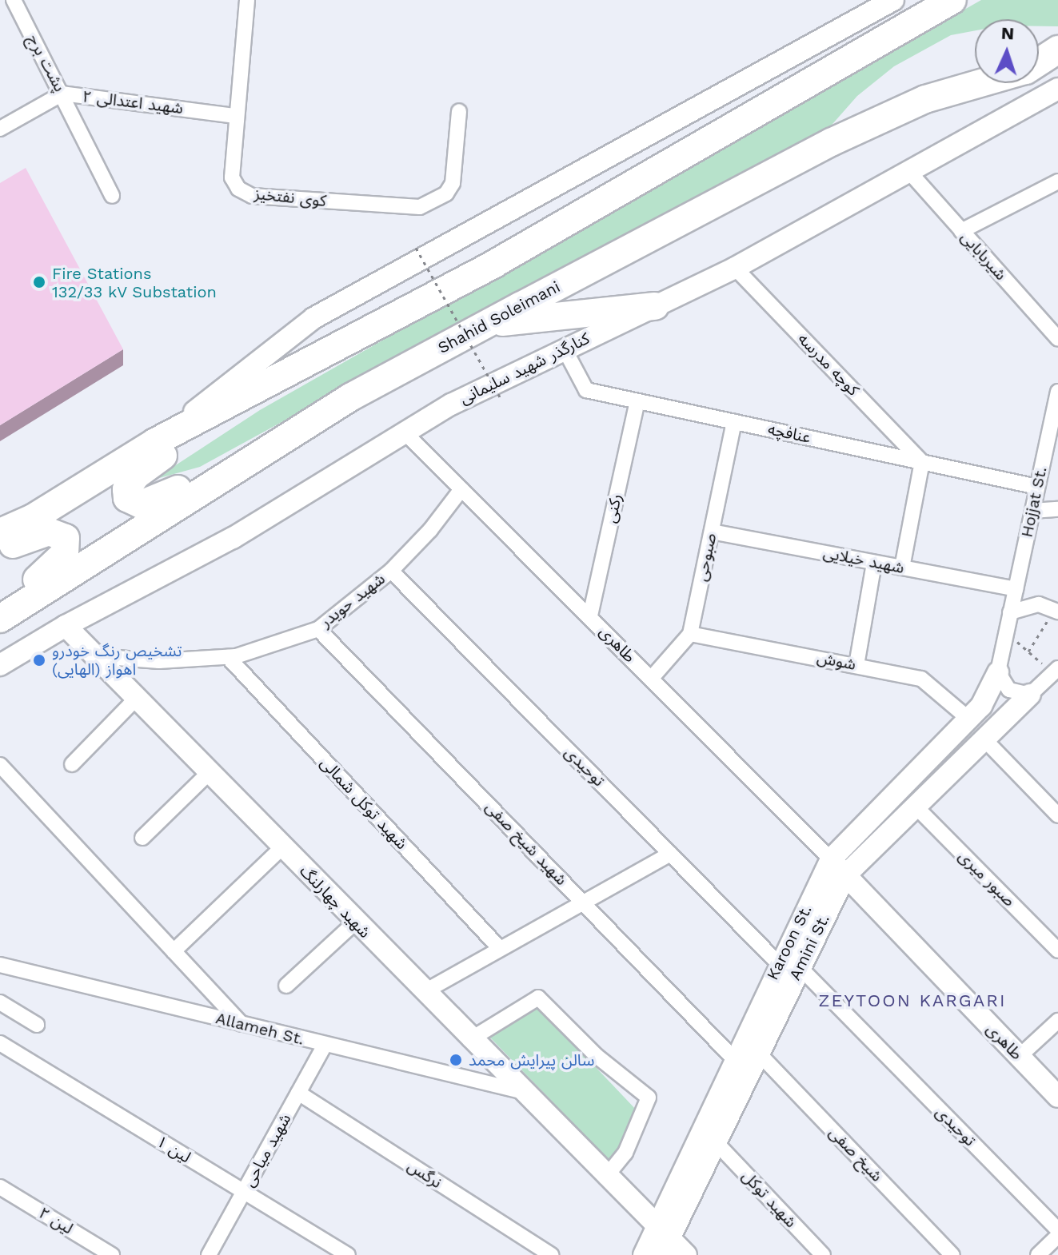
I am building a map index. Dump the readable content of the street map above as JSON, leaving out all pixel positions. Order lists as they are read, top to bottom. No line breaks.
{"streets":{"highway":["Shahid Soleimani"],"street":["پشت برج","شهید اعتدالی ۲","کوی نفتخیز","شیربابایی","کوچه مدرسه","کنارگذر شهید سلیمانی","عنافچه","Hojjat St.","رکنی","صبوحی","شهید خیلایی","شهید حویدر","طاهری","شوش","توحیدی","شهید توکل شمالی","شهید شیخ صفی","صبور میری","شهید چهارلنگ","Karoon St.","Amini St.","Allameh St.","لین ۱","شهید میاحی","شیخ صفی","نرگس","شهید توکل","لین ۲"]},"crossings":[["پشت برج","شهید اعتدالی ۲"],["شهید اعتدالی ۲","کوی نفتخیز"],["شیربابایی","کنارگذر شهید سلیمانی"],["کوچه مدرسه","کنارگذر شهید سلیمانی"],["کوچه مدرسه","عنافچه"],["کنارگذر شهید سلیمانی","عنافچه"],["کنارگذر شهید سلیمانی","طاهری"],["کنارگذر شهید سلیمانی","شهید چهارلنگ"],["عنافچه","Hojjat St."],["عنافچه","رکنی"],["عنافچه","صبوحی"],["Hojjat St.","شهید خیلایی"],["Hojjat St.","Karoon St."],["رکنی","طاهری"],["صبوحی","شهید خیلایی"],["صبوحی","طاهری"],["صبوحی","شوش"],["شهید حویدر","طاهری"],["شهید حویدر","توحیدی"],["شهید حویدر","شهید توکل شمالی"],["شهید حویدر","شهید شیخ صفی"],["شهید حویدر","شهید چهارلنگ"],["طاهری","Karoon St."],["طاهری","Amini St."],["شوش","Karoon St."],["توحیدی","Karoon St."],["توحیدی","Amini St."],["شهید شیخ صفی","Karoon St."],["صبور میری","Amini St."],["شهید چهارلنگ","Karoon St."],["شهید چهارلنگ","Amini St."],["شهید چهارلنگ","Allameh St."],["Karoon St.","Amini St."],["Amini St.","شیخ صفی"],["Amini St.","شهید توکل"],["Allameh St.","شهید میاحی"],["لین ۱","شهید میاحی"],["شهید میاحی","نرگس"]],"districts":["ZEYTOON KARGARI"],"places":["Fire Stations 132/33 kV Substation","تشخیص رنگ خودرو اهواز (الهایی)","سالن پیرایش محمد"],"north":"top"}
